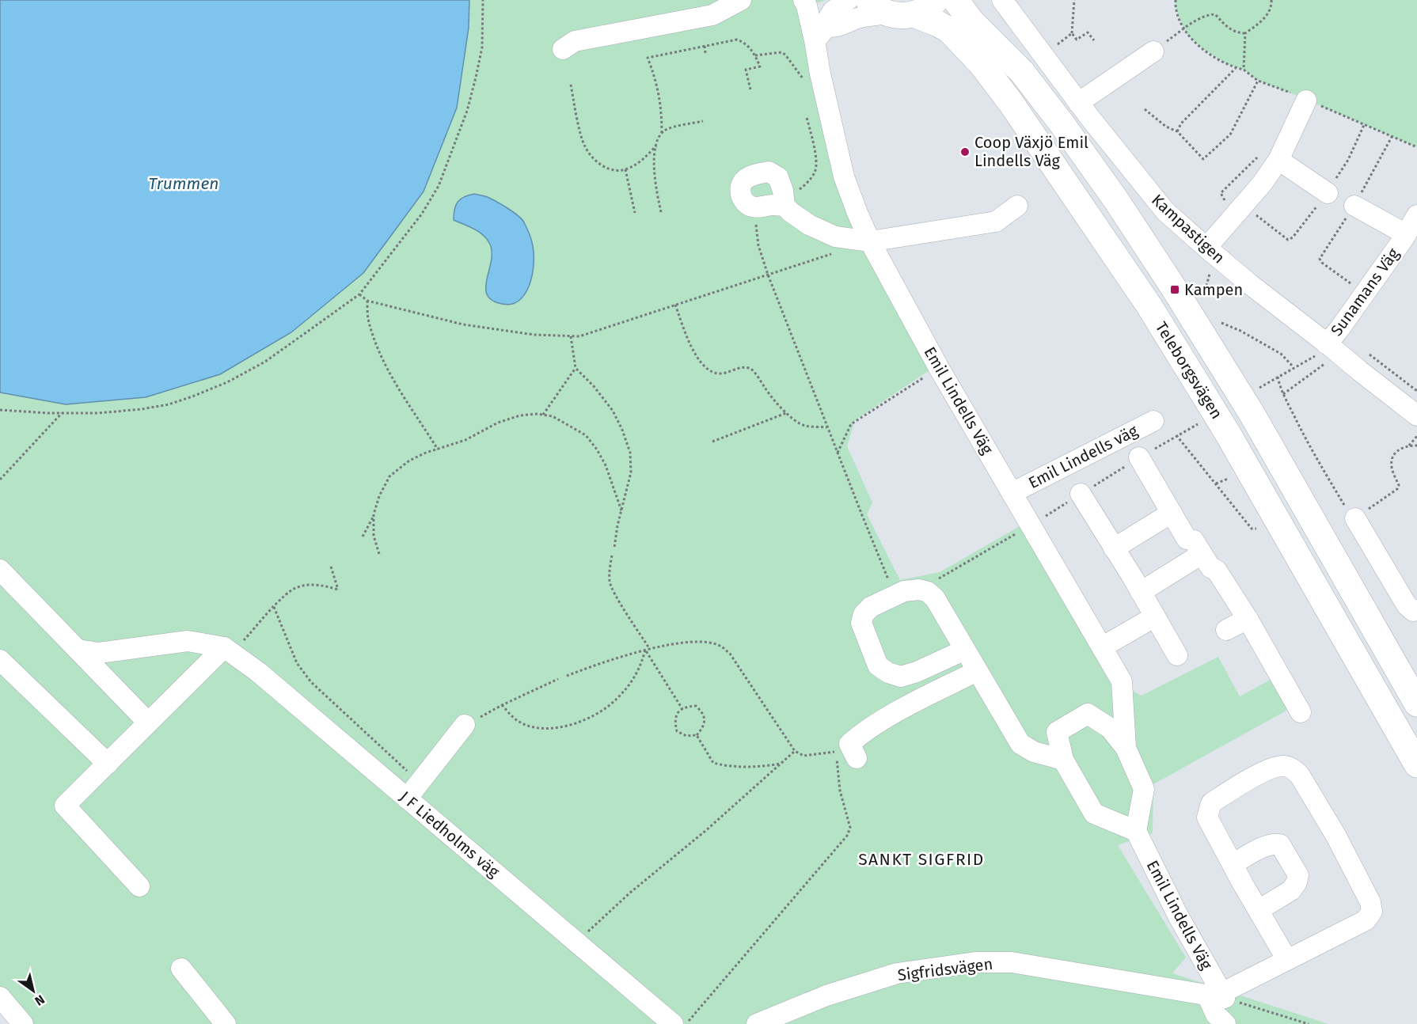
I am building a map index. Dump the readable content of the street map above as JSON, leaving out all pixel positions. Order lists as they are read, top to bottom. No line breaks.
{"streets":{"main road":["Teleborgsvägen"],"street":["Kampastigen","Sunamans Väg","Emil Lindells Väg","Emil Lindells väg","J F Liedholms väg","Sigfridsvägen"]},"crossings":[["Kampastigen","Sunamans Väg"],["Emil Lindells Väg","Emil Lindells väg"],["Emil Lindells Väg","Sigfridsvägen"]],"districts":["SANKT SIGFRID"],"water":["Trummen"],"places":{"other":["Coop Växjö Emil Lindells Väg"],"transit":["Kampen"]},"north":"bottom right"}
